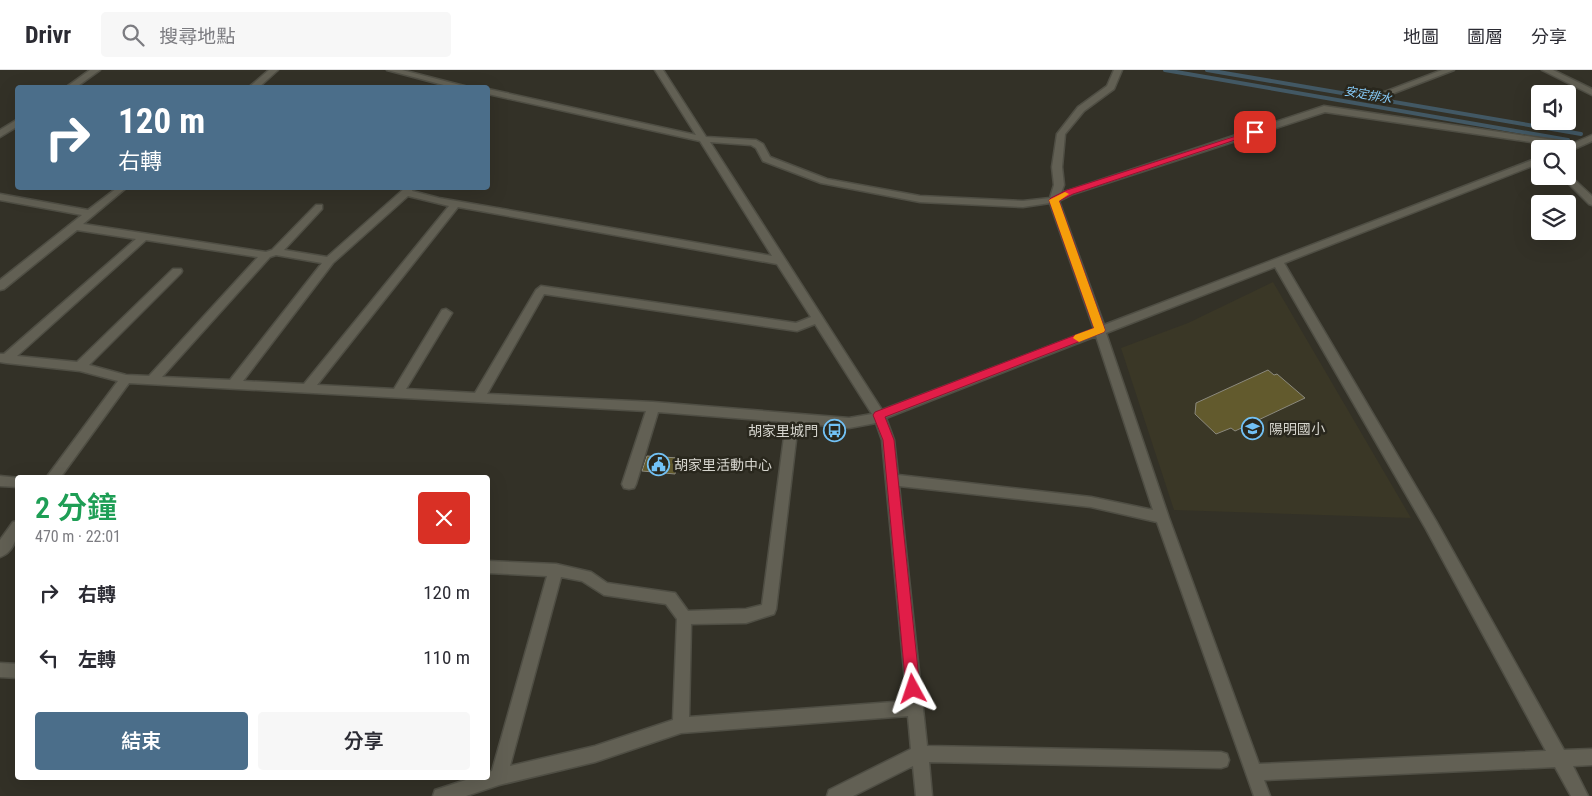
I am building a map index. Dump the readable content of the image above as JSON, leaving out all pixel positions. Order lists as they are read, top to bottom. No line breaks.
{"water":["安定排水"],"places":{"school or university":["陽明國小"],"bus stop":["胡家里城門"],"public building":["胡家里活動中心"]},"page":{"header":"Drivr","search":"搜尋地點","nav":["地圖","圖層","分享"],"turn":["120 m","右轉"],"heading":["2 分鐘","470 m · 22:01"],"list":[{"name":"右轉","value":"120 m"},{"name":"左轉","value":"110 m"}],"buttons":["結束","分享"]}}
